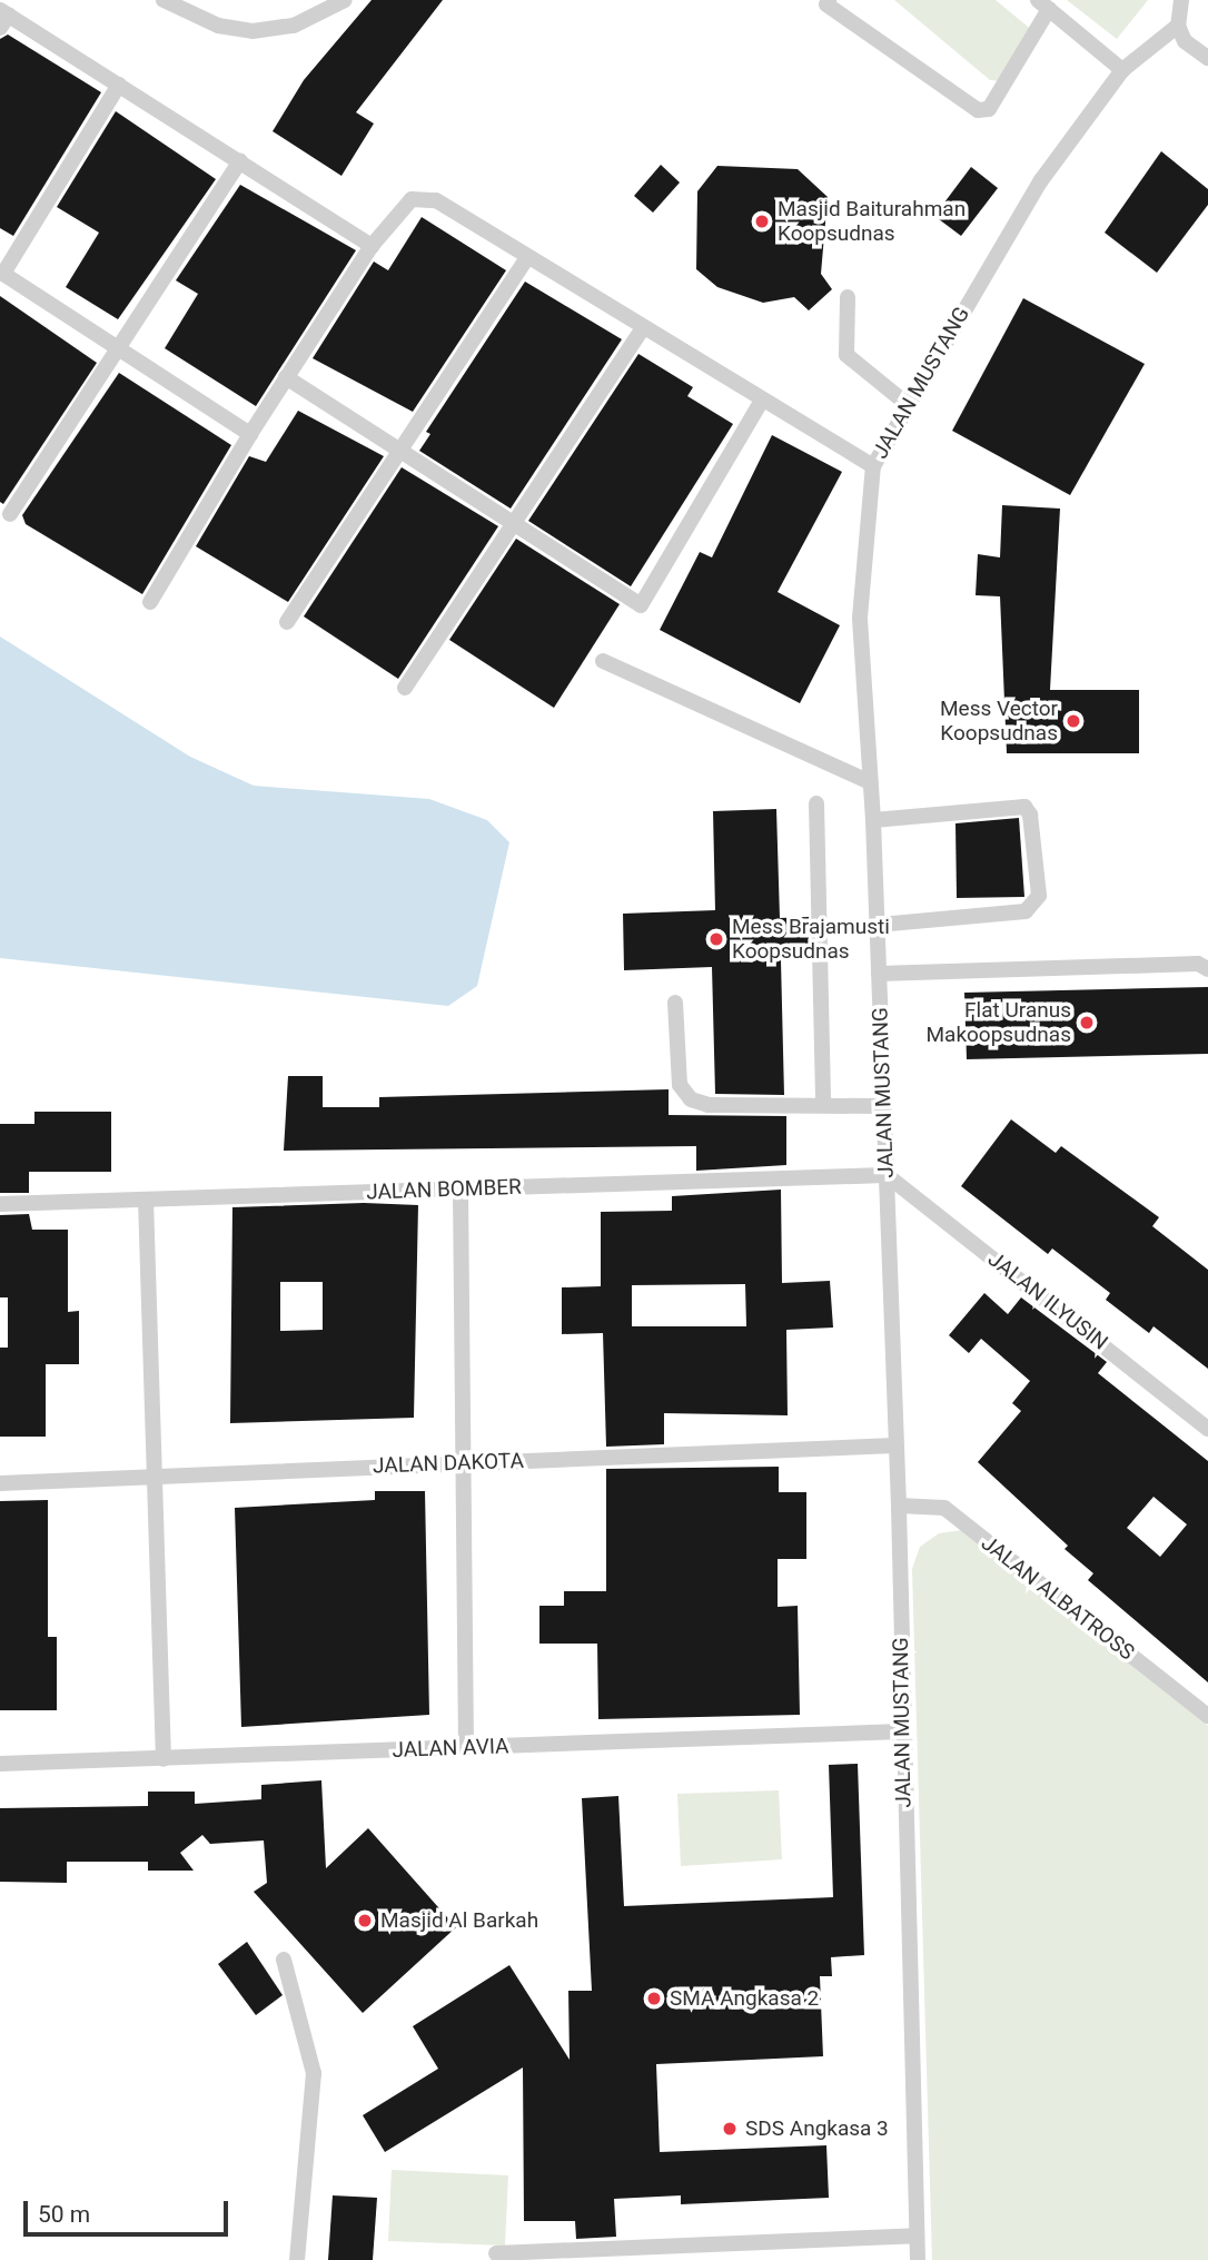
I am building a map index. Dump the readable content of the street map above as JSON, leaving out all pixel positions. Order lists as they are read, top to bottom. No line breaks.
{"streets":{"lane":["JALAN MUSTANG","JALAN BOMBER","JALAN ILYUSIN","JALAN DAKOTA","JALAN ALBATROSS","JALAN AVIA"]},"crossings":[["JALAN MUSTANG","JALAN BOMBER"],["JALAN MUSTANG","JALAN ILYUSIN"],["JALAN MUSTANG","JALAN DAKOTA"],["JALAN MUSTANG","JALAN ALBATROSS"],["JALAN MUSTANG","JALAN AVIA"],["JALAN BOMBER","JALAN ILYUSIN"]],"places":["Masjid Baiturahman Koopsudnas","Mess Vector Koopsudnas","Mess Brajamusti Koopsudnas","Flat Uranus Makoopsudnas","Masjid Al Barkah","SMA Angkasa 2","SDS Angkasa 3"],"scale_bar":"50 m"}
